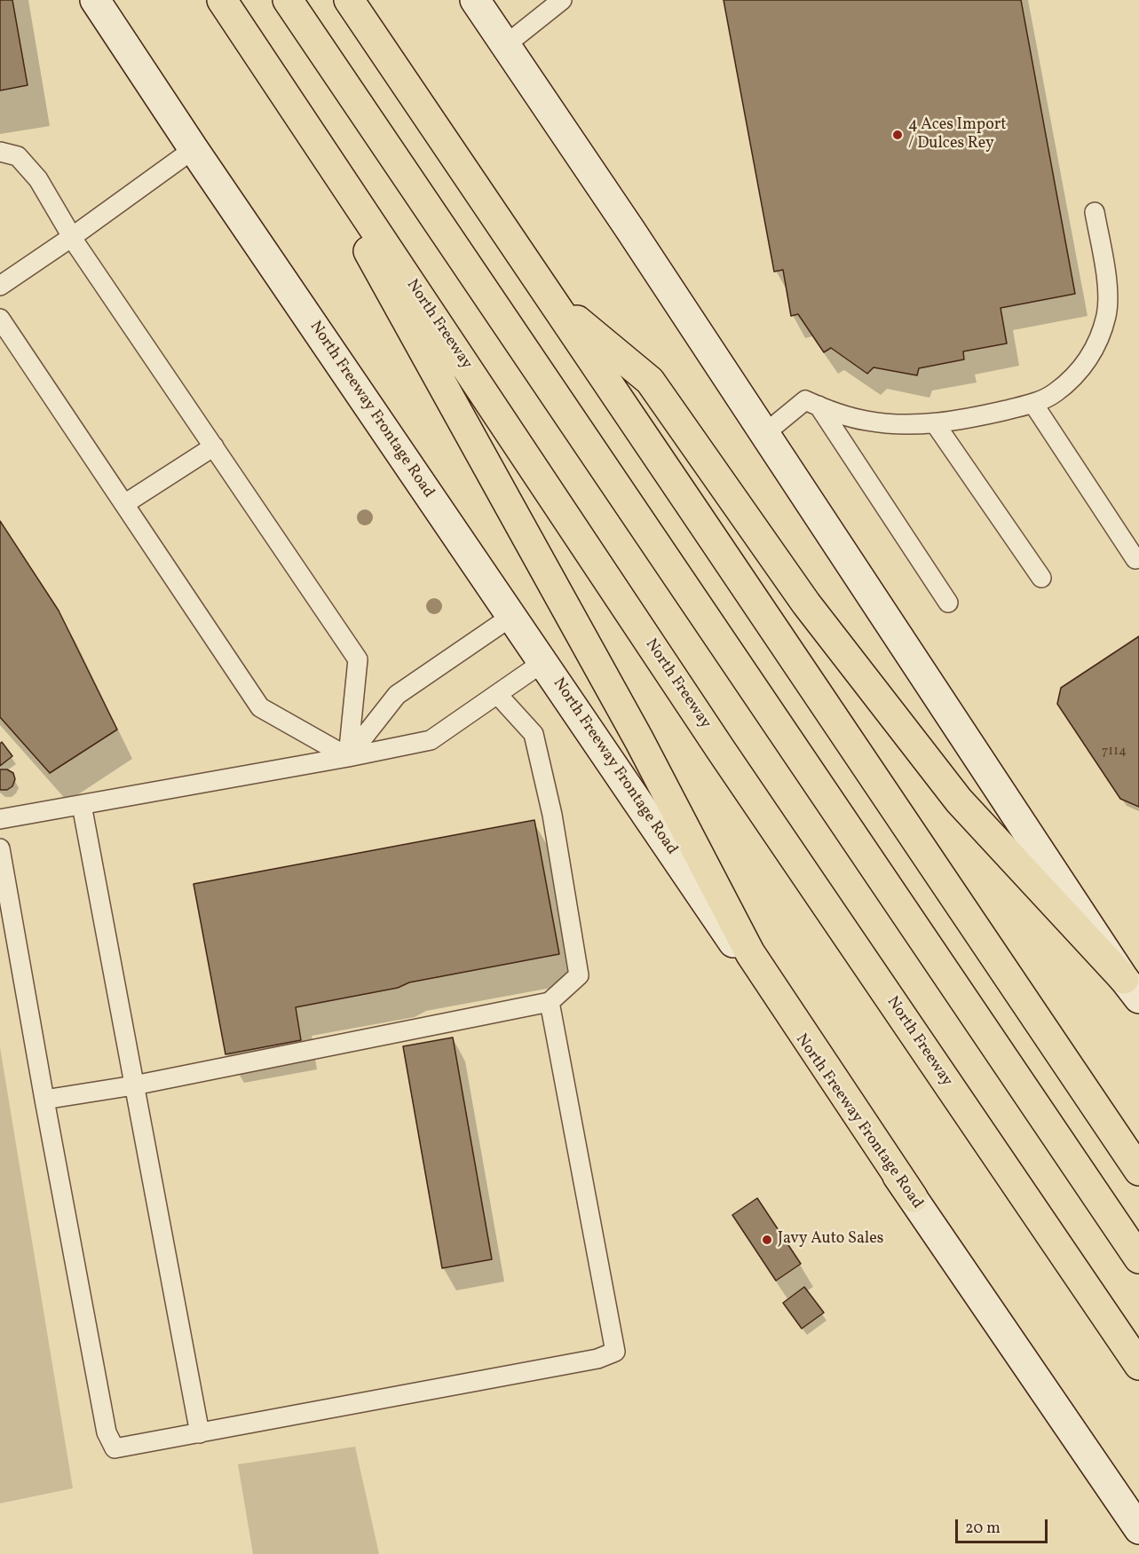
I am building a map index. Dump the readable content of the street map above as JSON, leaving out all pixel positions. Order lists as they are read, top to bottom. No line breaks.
{"streets":{"highway":["North Freeway"],"main road":["North Freeway Frontage Road"]},"places":["4 Aces Import / Dulces Rey","Javy Auto Sales"],"house_numbers":["7114"],"scale_bar":"20 m"}
